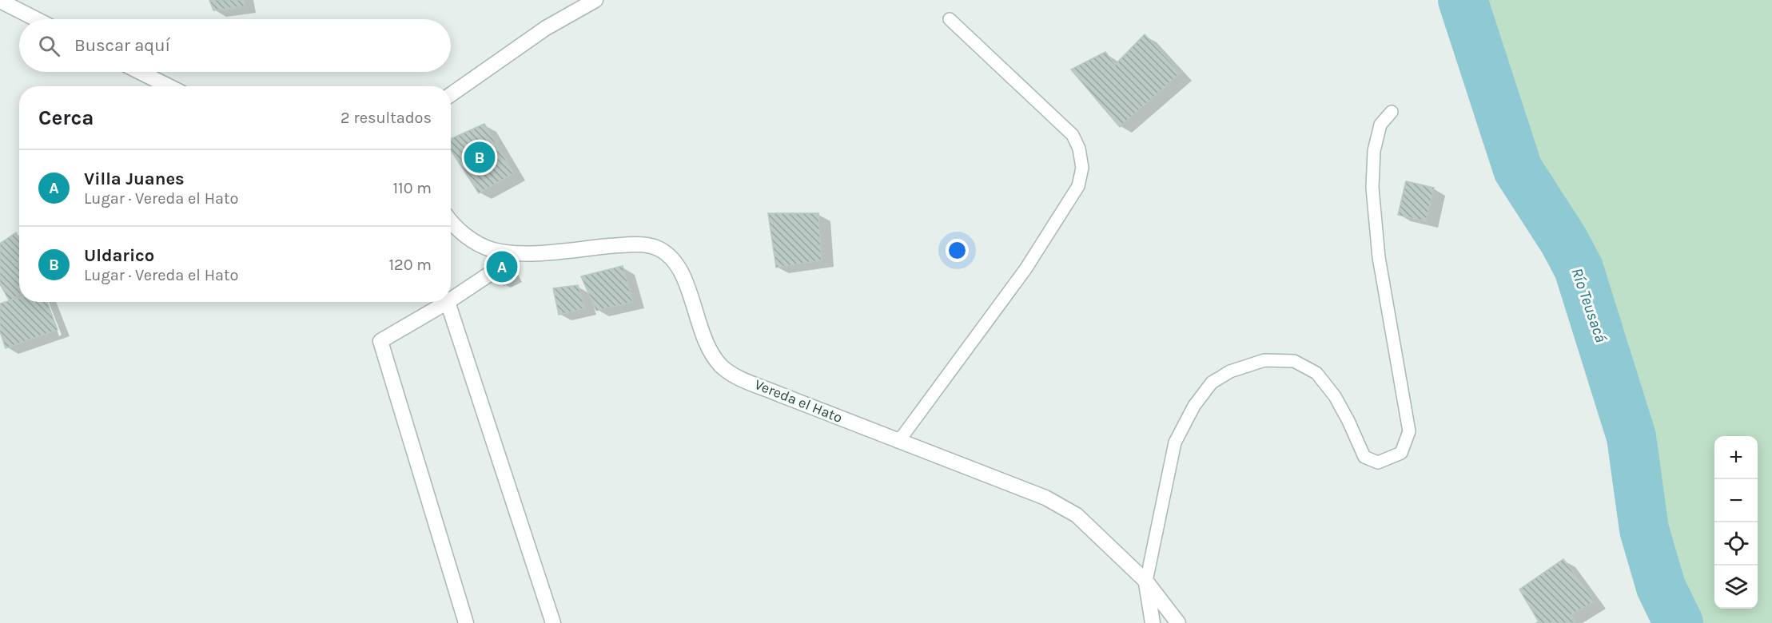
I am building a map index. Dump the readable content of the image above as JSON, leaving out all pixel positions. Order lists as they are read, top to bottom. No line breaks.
{"streets":{"street":["Vereda el Hato"]},"water":["Río Teusacá"],"page":{"search":"Buscar aquí","heading":["Cerca","2 resultados"],"pins":["B","A"],"list":[{"mark":"A","name":"Villa Juanes","note":"Lugar · Vereda el Hato","value":"110 m"},{"mark":"B","name":"Uldarico","note":"Lugar · Vereda el Hato","value":"120 m"}],"map_buttons":["+","−"]}}
